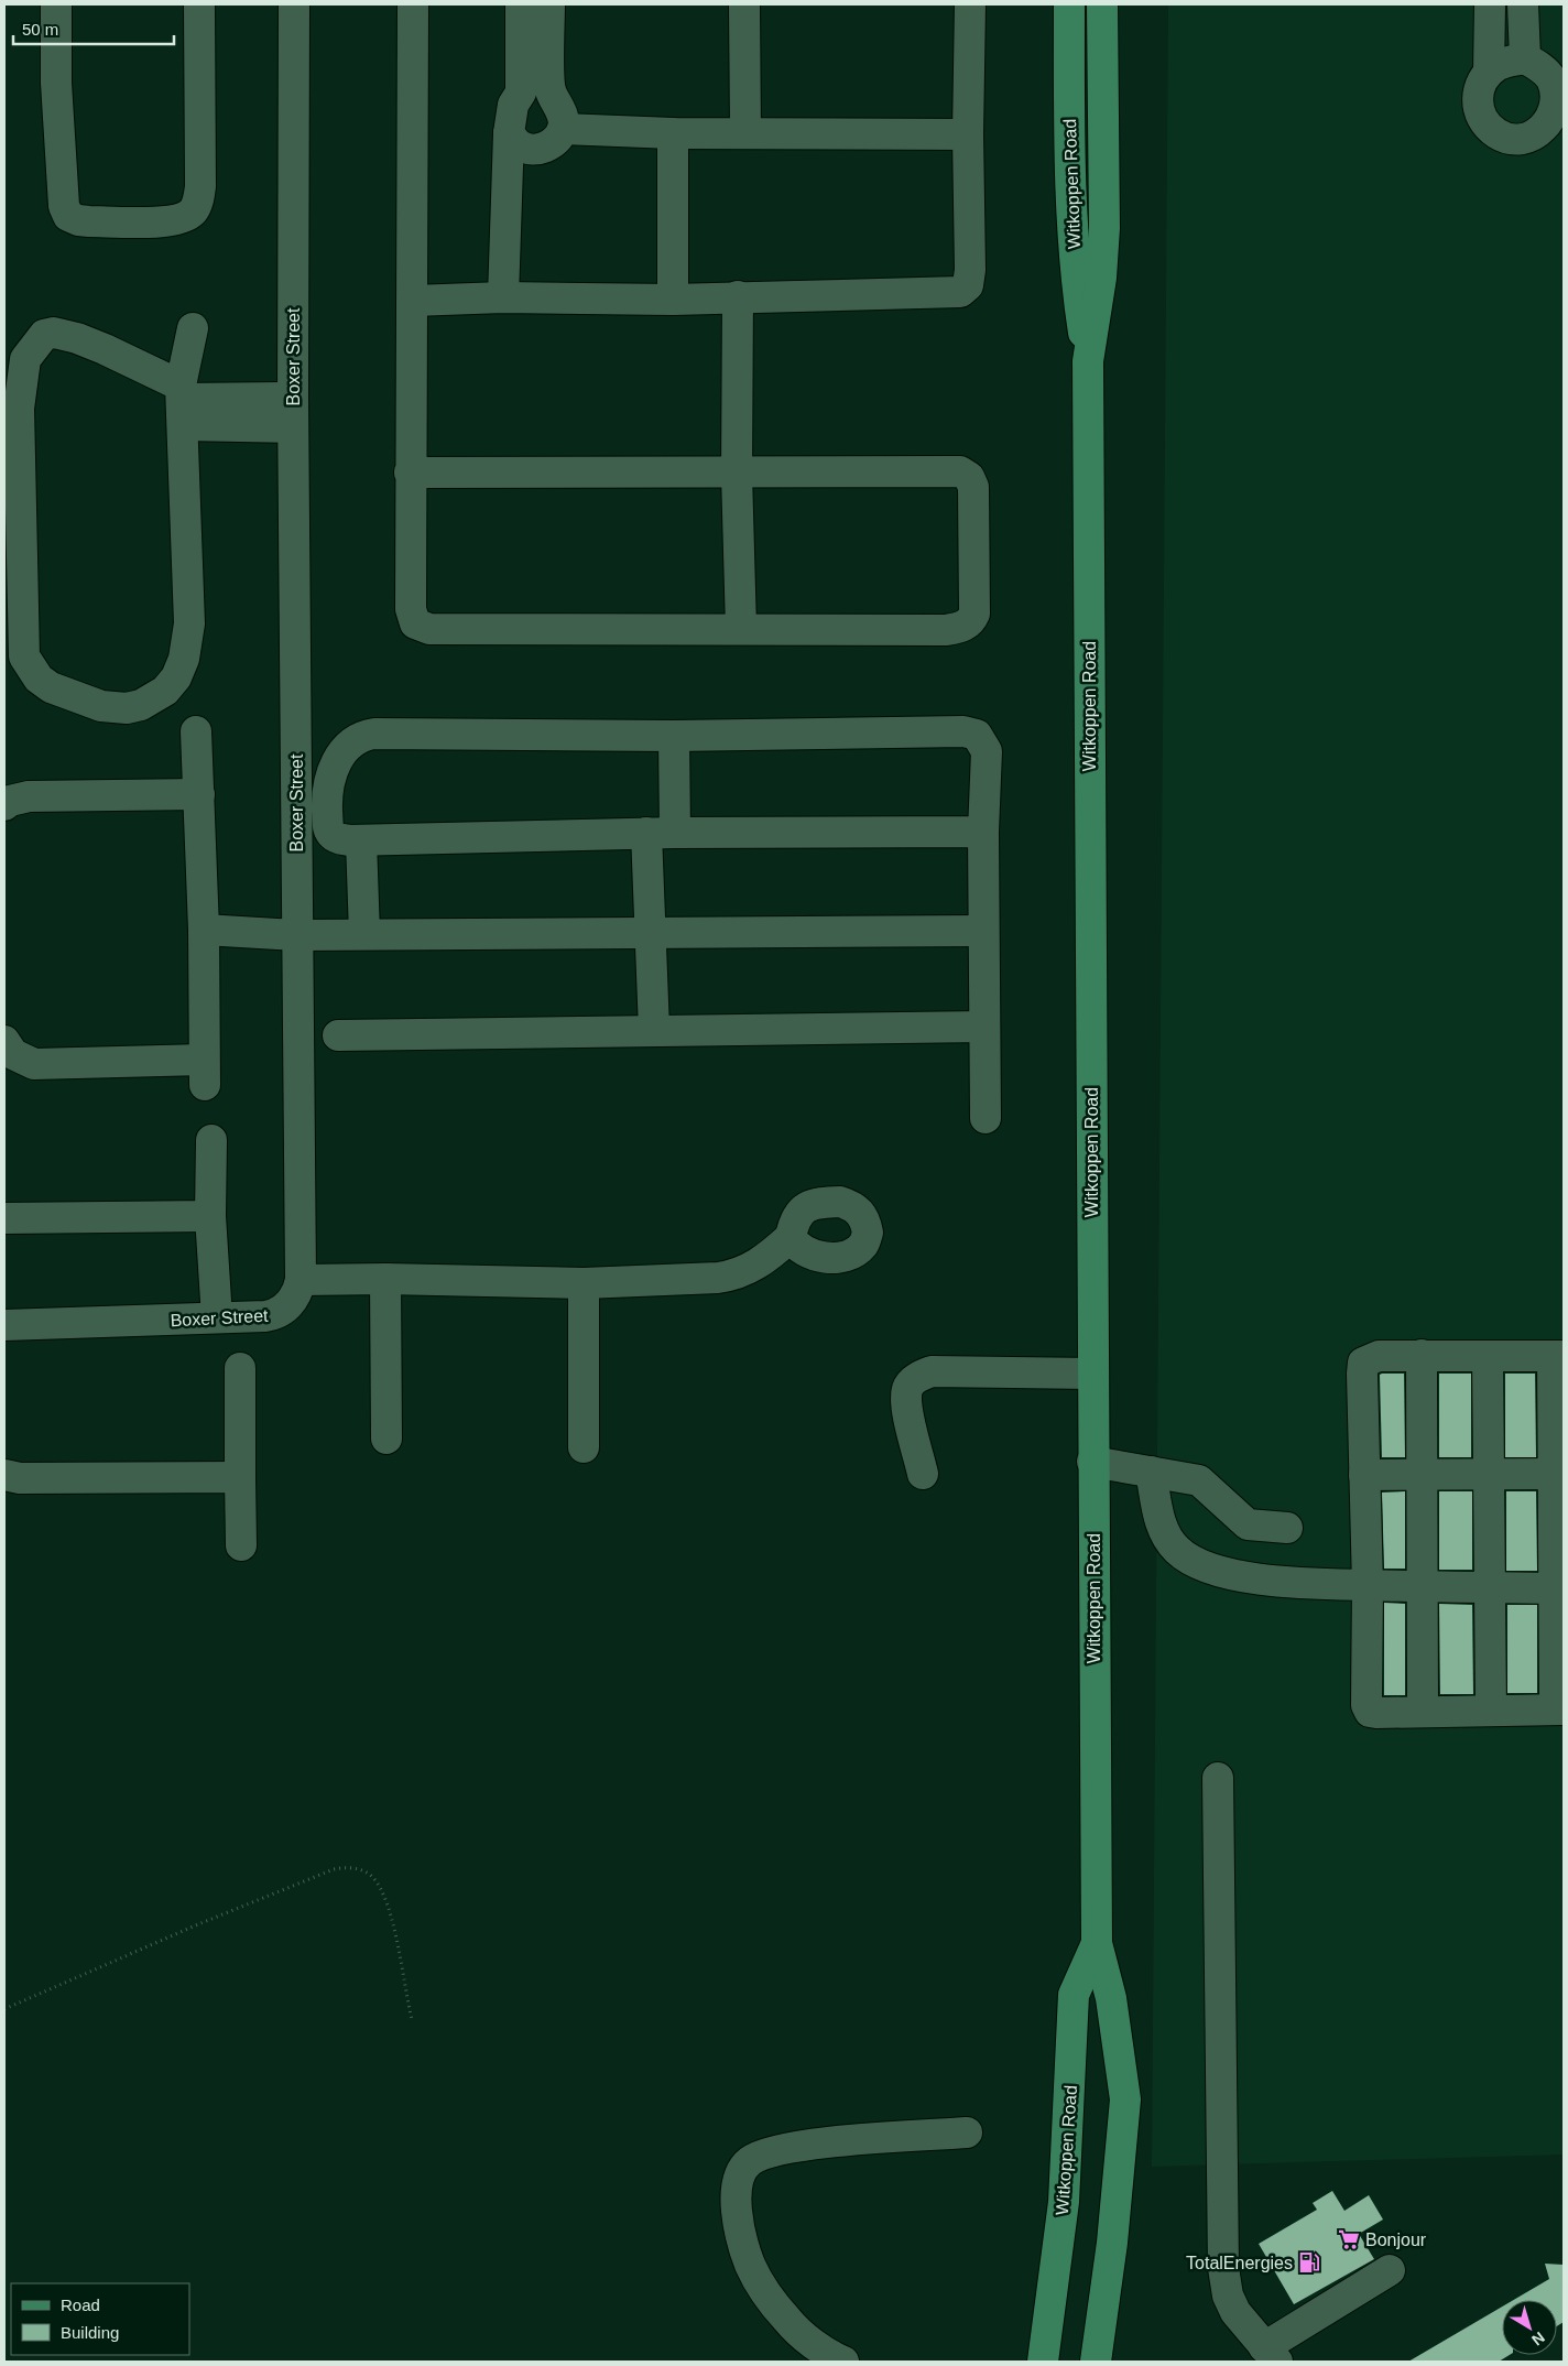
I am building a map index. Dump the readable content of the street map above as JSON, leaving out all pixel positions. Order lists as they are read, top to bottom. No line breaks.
{"streets":{"main road":["Witkoppen Road"],"street":["Boxer Street"]},"places":{"supermarket":["Bonjour"],"fuel station":["TotalEnergies"]},"legend":["Road","Building"],"scale_bar":"50 m","north":"bottom right"}
